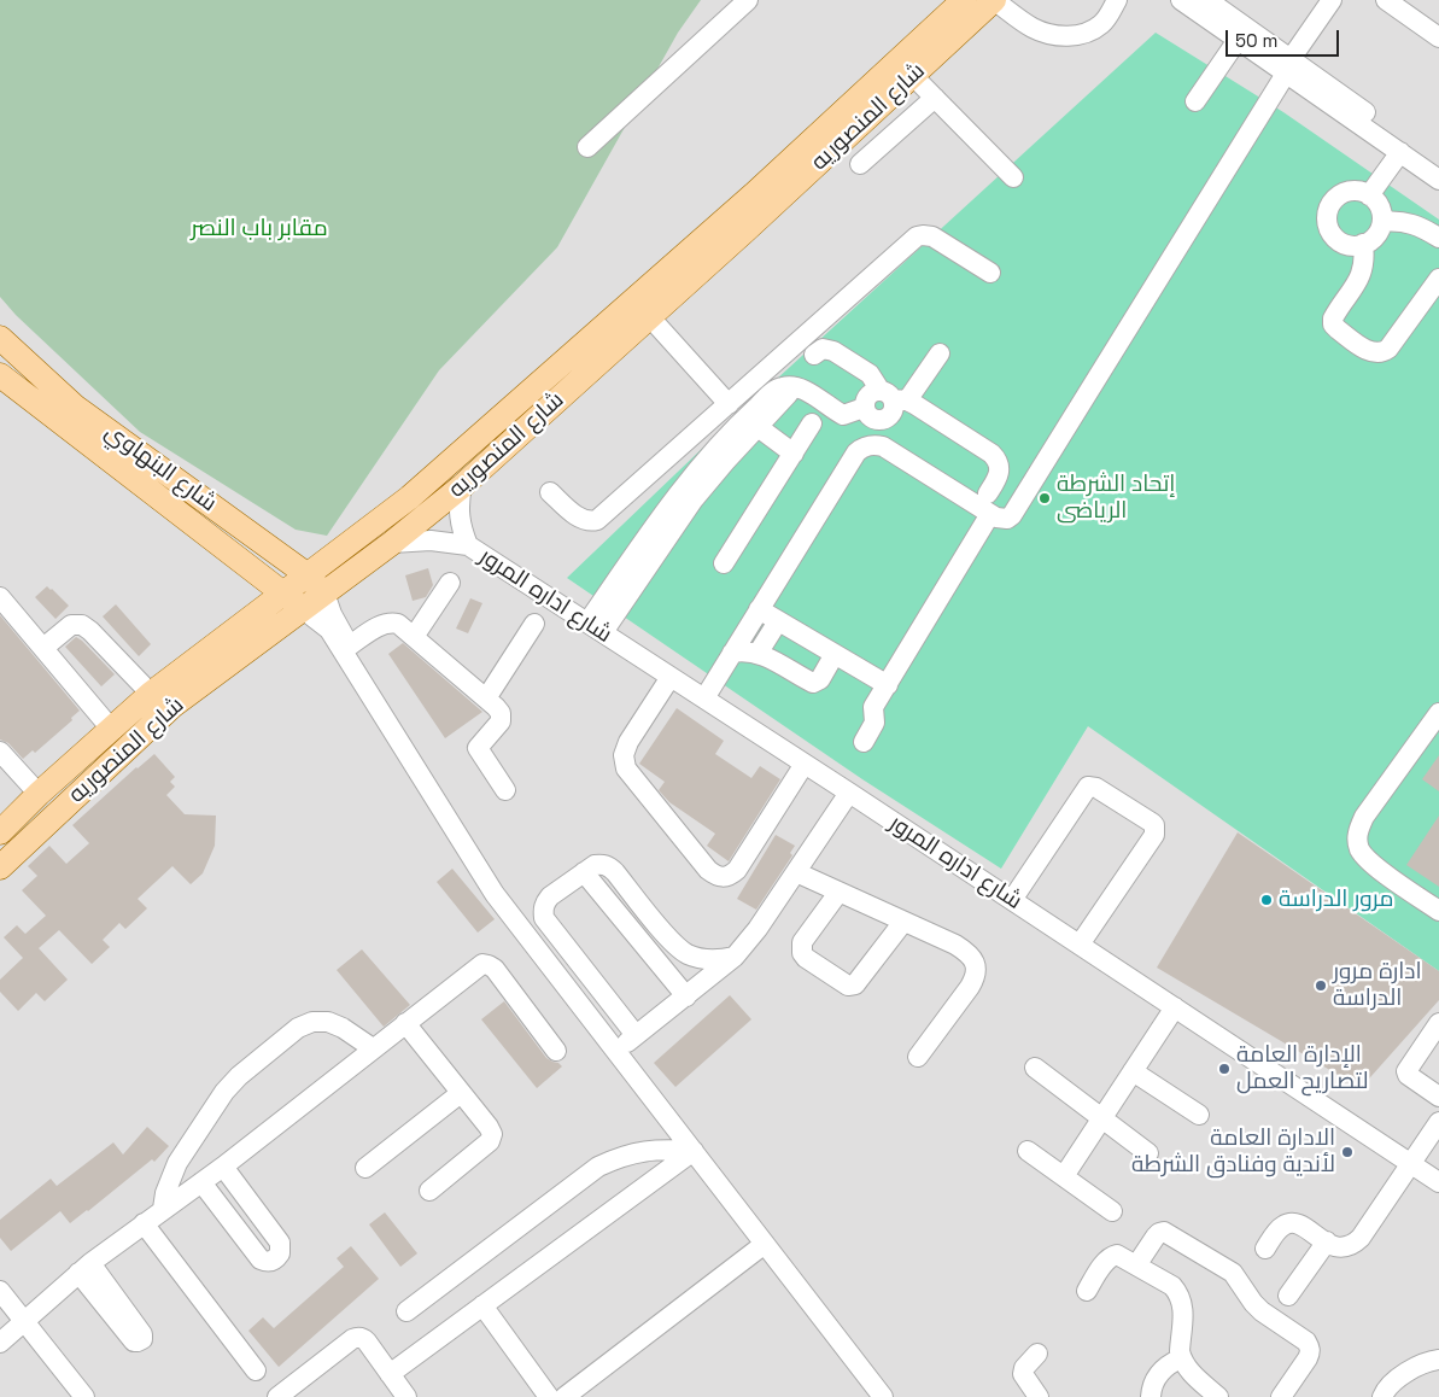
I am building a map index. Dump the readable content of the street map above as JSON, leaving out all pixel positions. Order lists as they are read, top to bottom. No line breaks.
{"streets":{"main road":["شارع المنصوريه","شارع البنهاوي"],"street":["شارع اداره المرور"]},"crossings":[["شارع المنصوريه","شارع البنهاوي"],["شارع المنصوريه","شارع اداره المرور"]],"parks":["مقابر باب النصر"],"places":["إتحاد الشرطة الرياضى","مرور الدراسة","ادارة مرور الدراسة","الإدارة العامة لتصاريح العمل","الادارة العامة لأندية وفنادق الشرطة"],"scale_bar":"50 m"}
